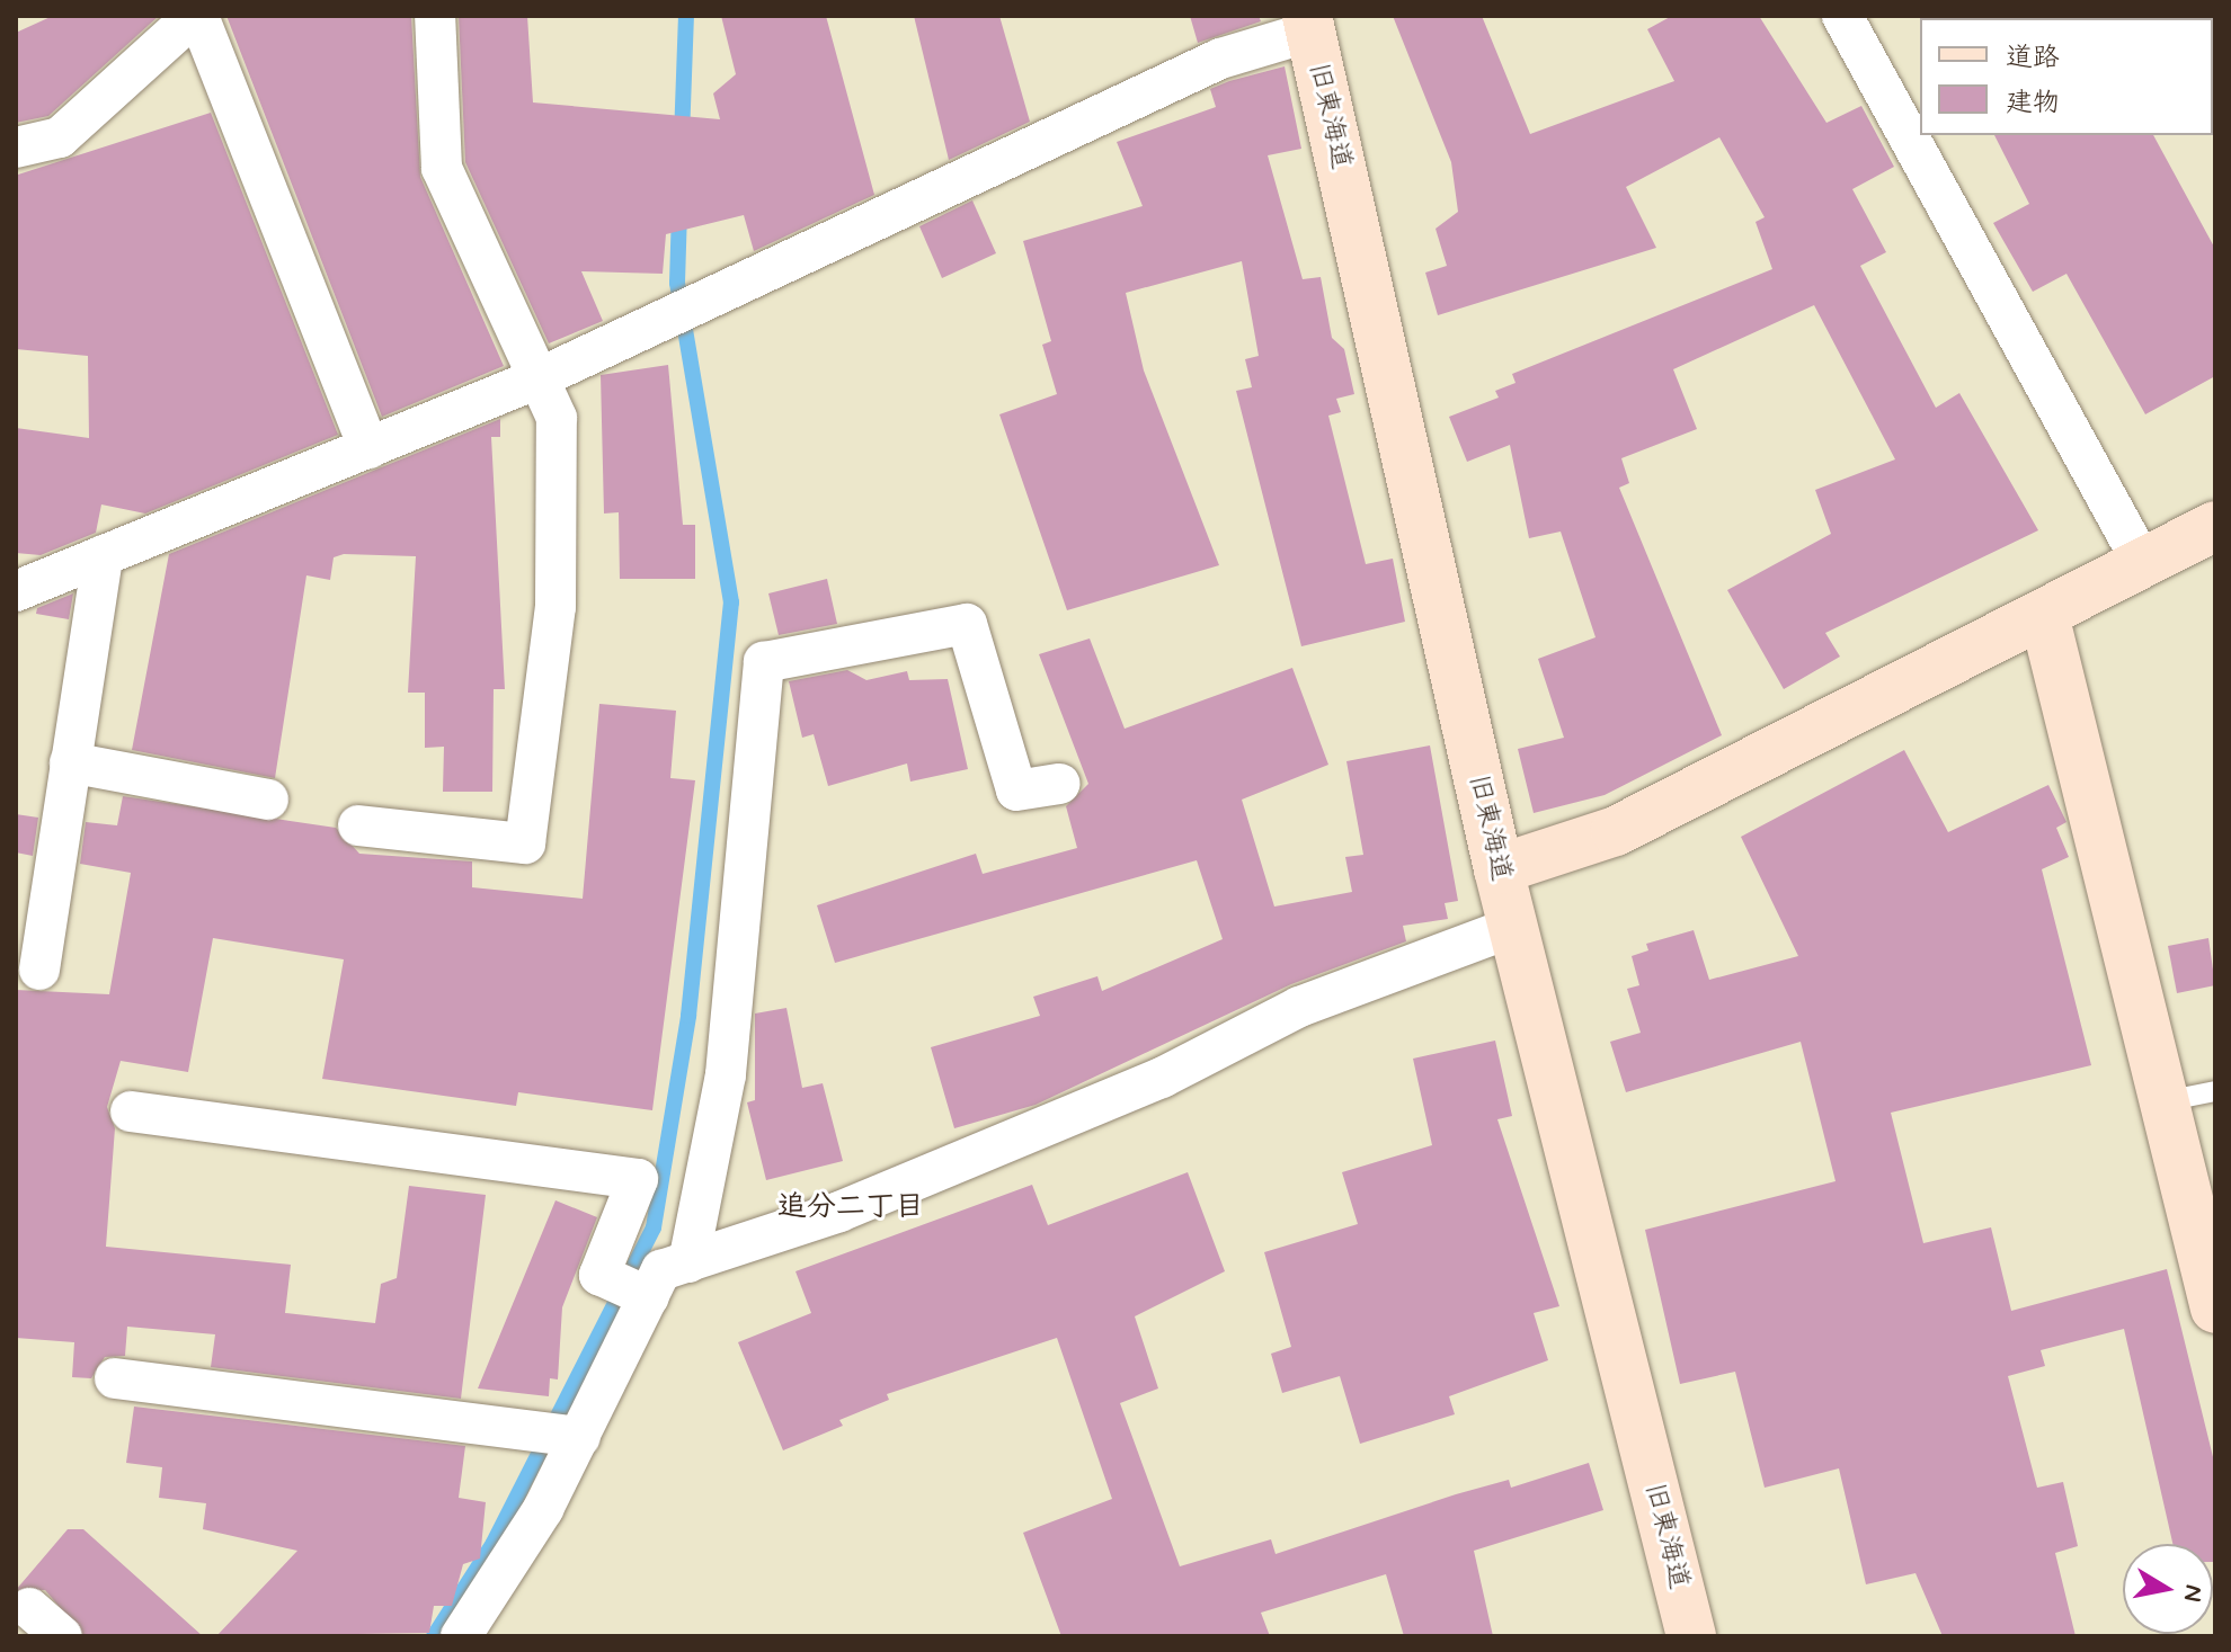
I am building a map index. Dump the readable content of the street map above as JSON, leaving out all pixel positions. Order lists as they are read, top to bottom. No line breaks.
{"streets":{"street":["旧東海道"]},"districts":["追分二丁目"],"legend":["道路","建物"],"north":"right"}
